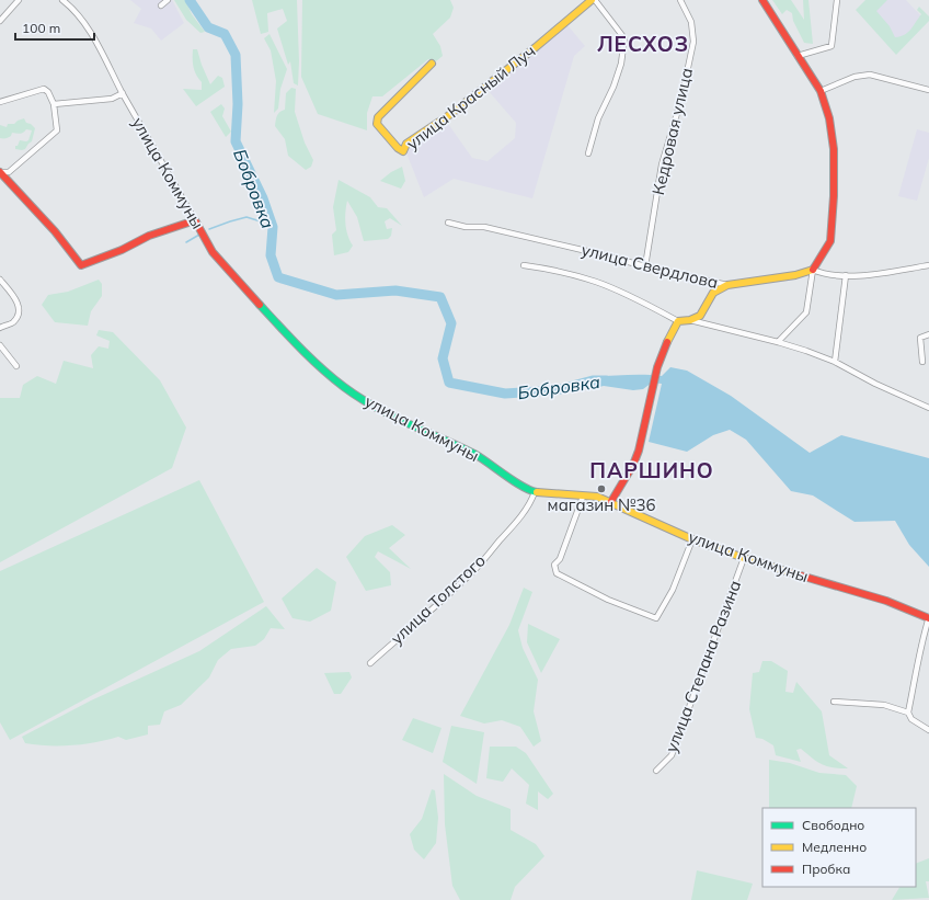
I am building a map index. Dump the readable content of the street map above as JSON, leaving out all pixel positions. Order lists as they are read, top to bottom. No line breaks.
{"streets":{"street":["улица Красный Луч","Кедровая улица","улица Коммуны","улица Свердлова","улица Толстого","улица Степана Разина"]},"crossings":[["Кедровая улица","улица Свердлова"],["улица Коммуны","улица Толстого"],["улица Коммуны","улица Степана Разина"]],"districts":["ЛЕСХОЗ","ПАРШИНО"],"water":["Бобровка"],"places":["магазин №36"],"legend":["Свободно","Медленно","Пробка"],"scale_bar":"100 m"}
